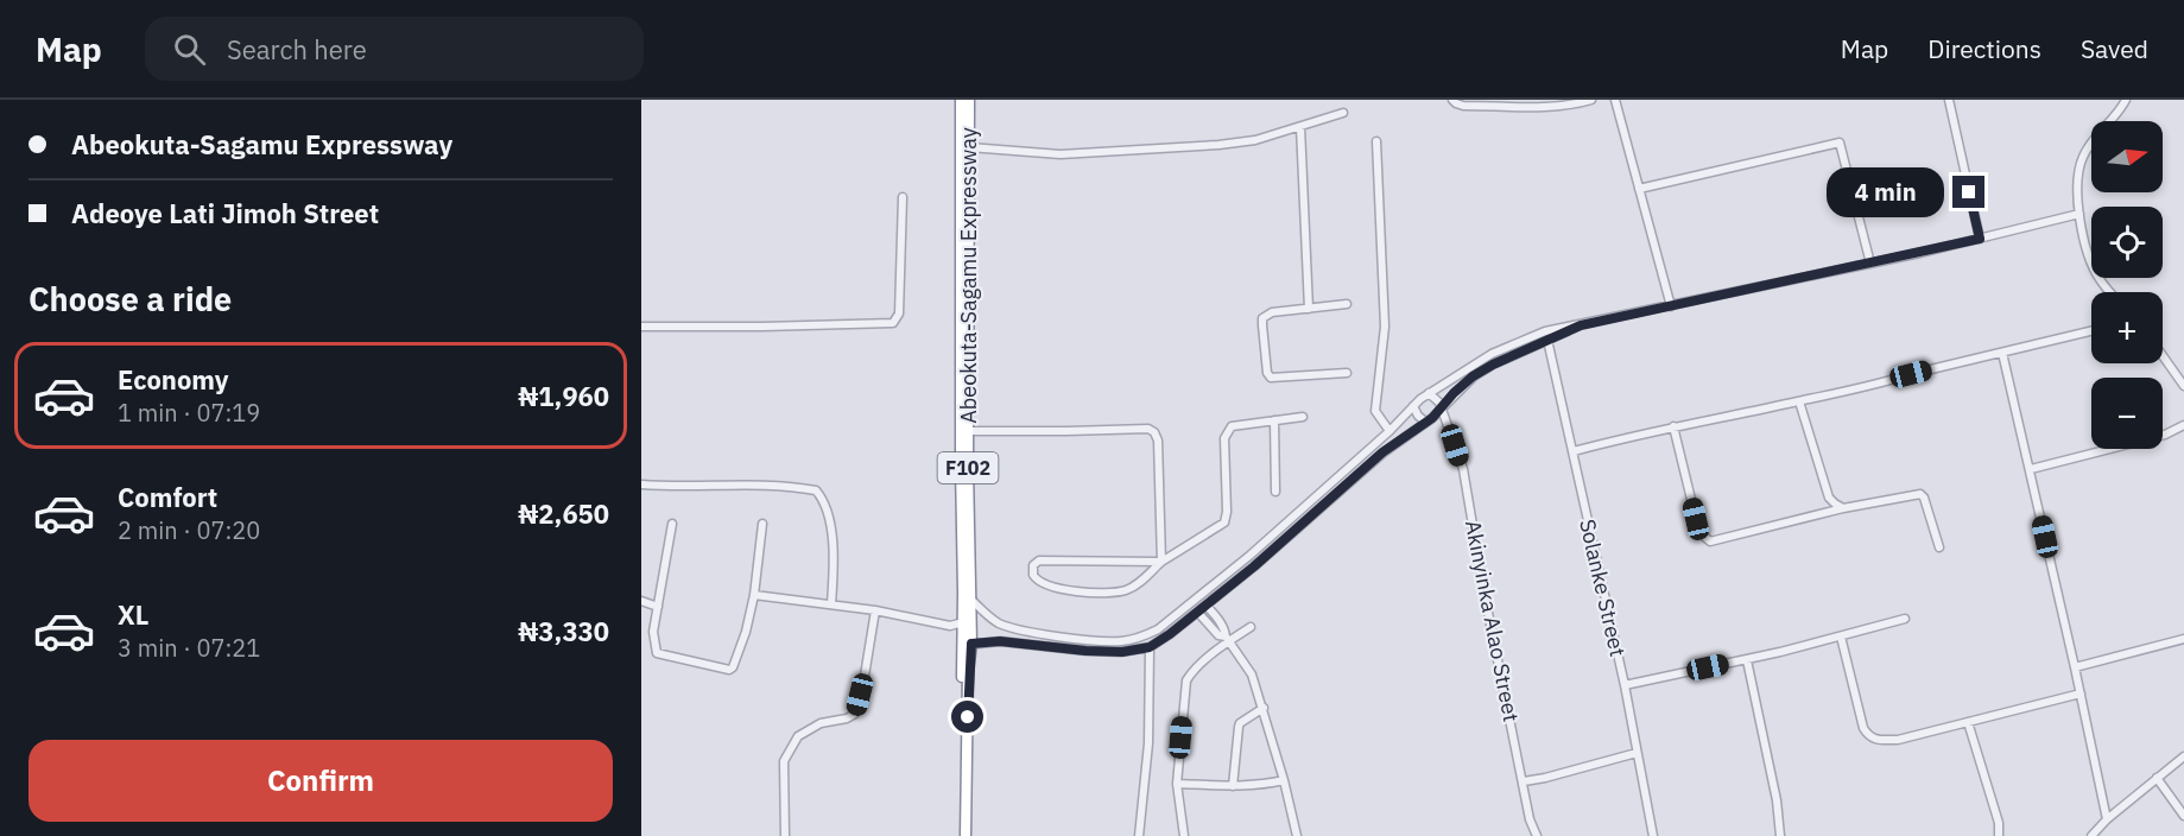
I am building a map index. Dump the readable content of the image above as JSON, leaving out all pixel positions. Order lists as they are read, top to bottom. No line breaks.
{"streets":{"highway":["Abeokuta-Sagamu Expressway","F102"],"street":["Solanke Street","Akinyinka Alao Street"]},"north":"right","page":{"header":"Map","search":"Search here","nav":["Map","Directions","Saved"],"banner":["Abeokuta-Sagamu Expressway","Adeoye Lati Jimoh Street"],"map_buttons":["+","−"],"bubble":"4 min","heading":"Choose a ride","list":[{"name":"Economy","note":"1 min · 07:19","value":"₦1,960"},{"name":"Comfort","note":"2 min · 07:20","value":"₦2,650"},{"name":"XL","note":"3 min · 07:21","value":"₦3,330"}],"buttons":"Confirm"}}
